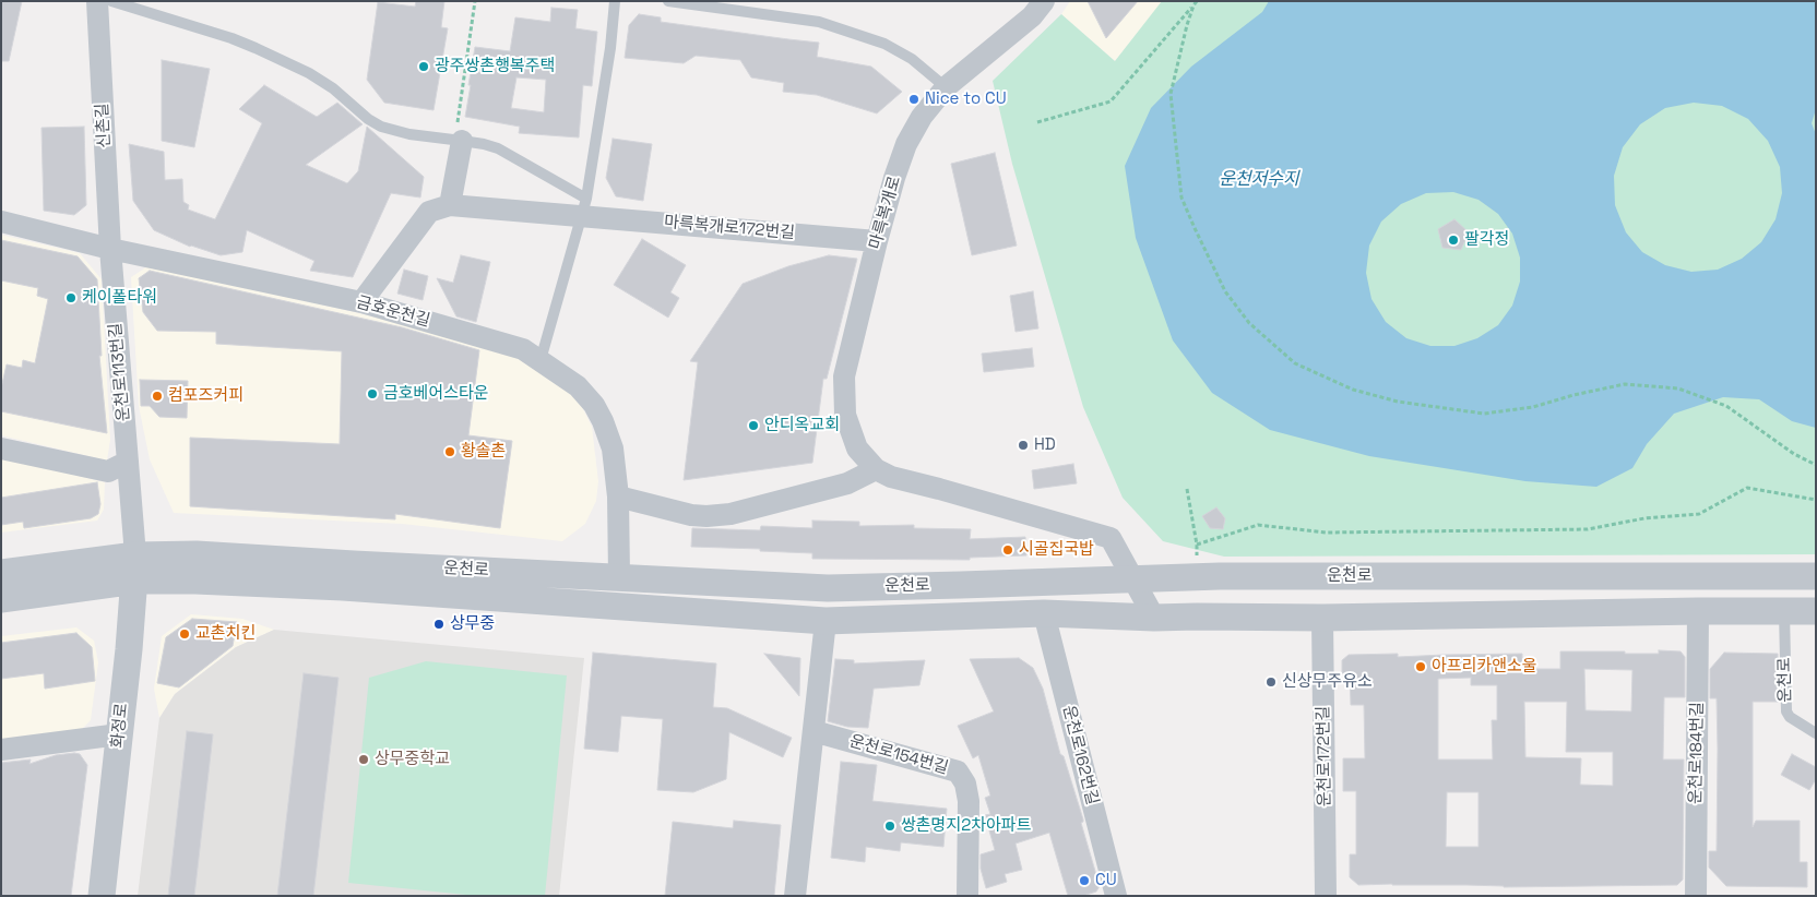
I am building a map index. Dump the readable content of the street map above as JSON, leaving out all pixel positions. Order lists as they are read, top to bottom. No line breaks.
{"streets":{"street":["신촌길","마륵복개로","마륵복개로172번길","금호운천길","운천로113번길","운천로","화정로","운천로184번길","운천로154번길","운천로162번길","운천로172번길"]},"crossings":[["신촌길","금호운천길"],["신촌길","운천로113번길"],["마륵복개로","마륵복개로172번길"],["마륵복개로","운천로"],["금호운천길","운천로113번길"],["금호운천길","운천로"],["운천로113번길","운천로"],["운천로113번길","화정로"],["운천로","화정로"],["운천로","운천로184번길"],["운천로","운천로162번길"],["운천로","운천로172번길"]],"water":["운천저수지"],"places":["광주쌍촌행복주택","Nice to CU","팔각정","케이폴타워","금호베어스타운","컴포즈커피","안디옥교회","HD","황솔촌","시골집국밥","상무중","교촌치킨","아프리카앤소울","신상무주유소","상무중학교","쌍촌명지2차아파트","CU"]}
